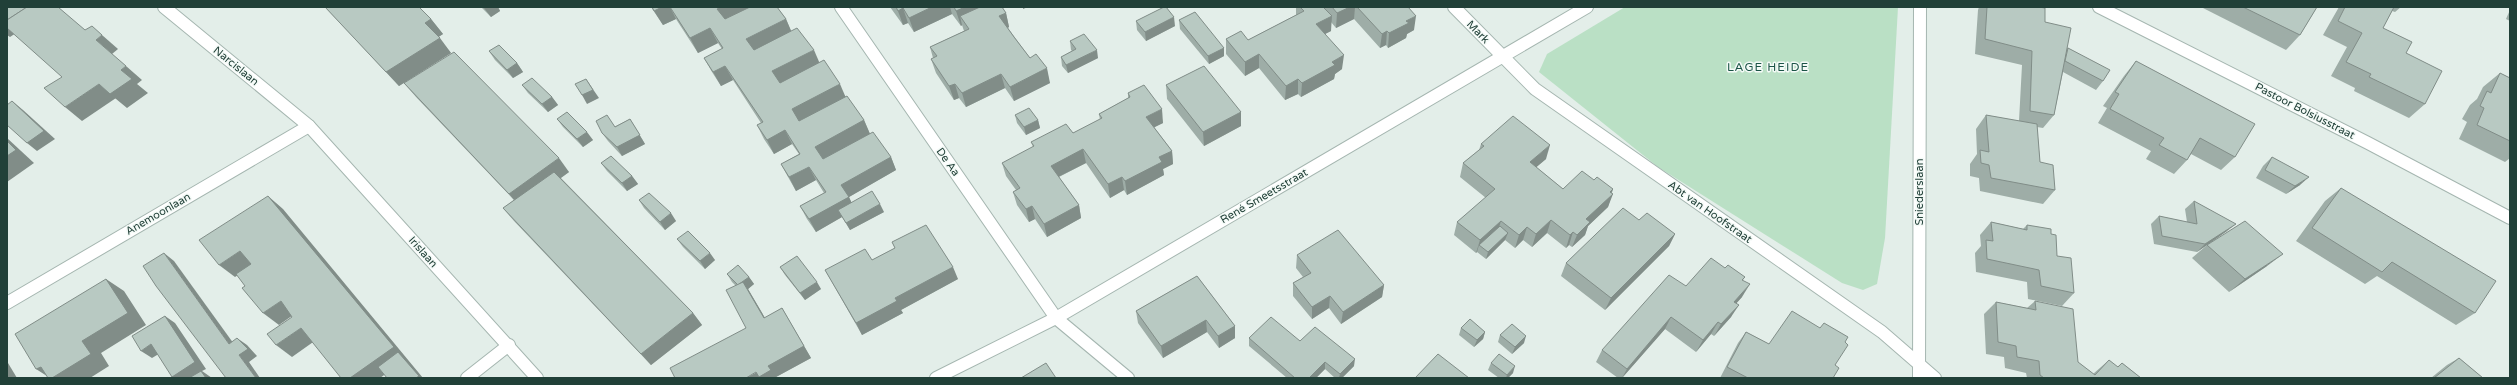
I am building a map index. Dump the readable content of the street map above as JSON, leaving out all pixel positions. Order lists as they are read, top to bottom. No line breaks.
{"streets":{"street":["Mark","Narcislaan","Pastoor Bolsiusstraat","De Aa","Sniederslaan","René Smeetsstraat","Abt van Hoofstraat","Anemoonlaan","Irislaan"]},"crossings":[["Mark","René Smeetsstraat"],["Mark","Abt van Hoofstraat"],["Narcislaan","Anemoonlaan"],["Narcislaan","Irislaan"],["De Aa","René Smeetsstraat"],["Sniederslaan","Abt van Hoofstraat"],["René Smeetsstraat","Abt van Hoofstraat"],["Anemoonlaan","Irislaan"]],"districts":["LAGE HEIDE"]}
